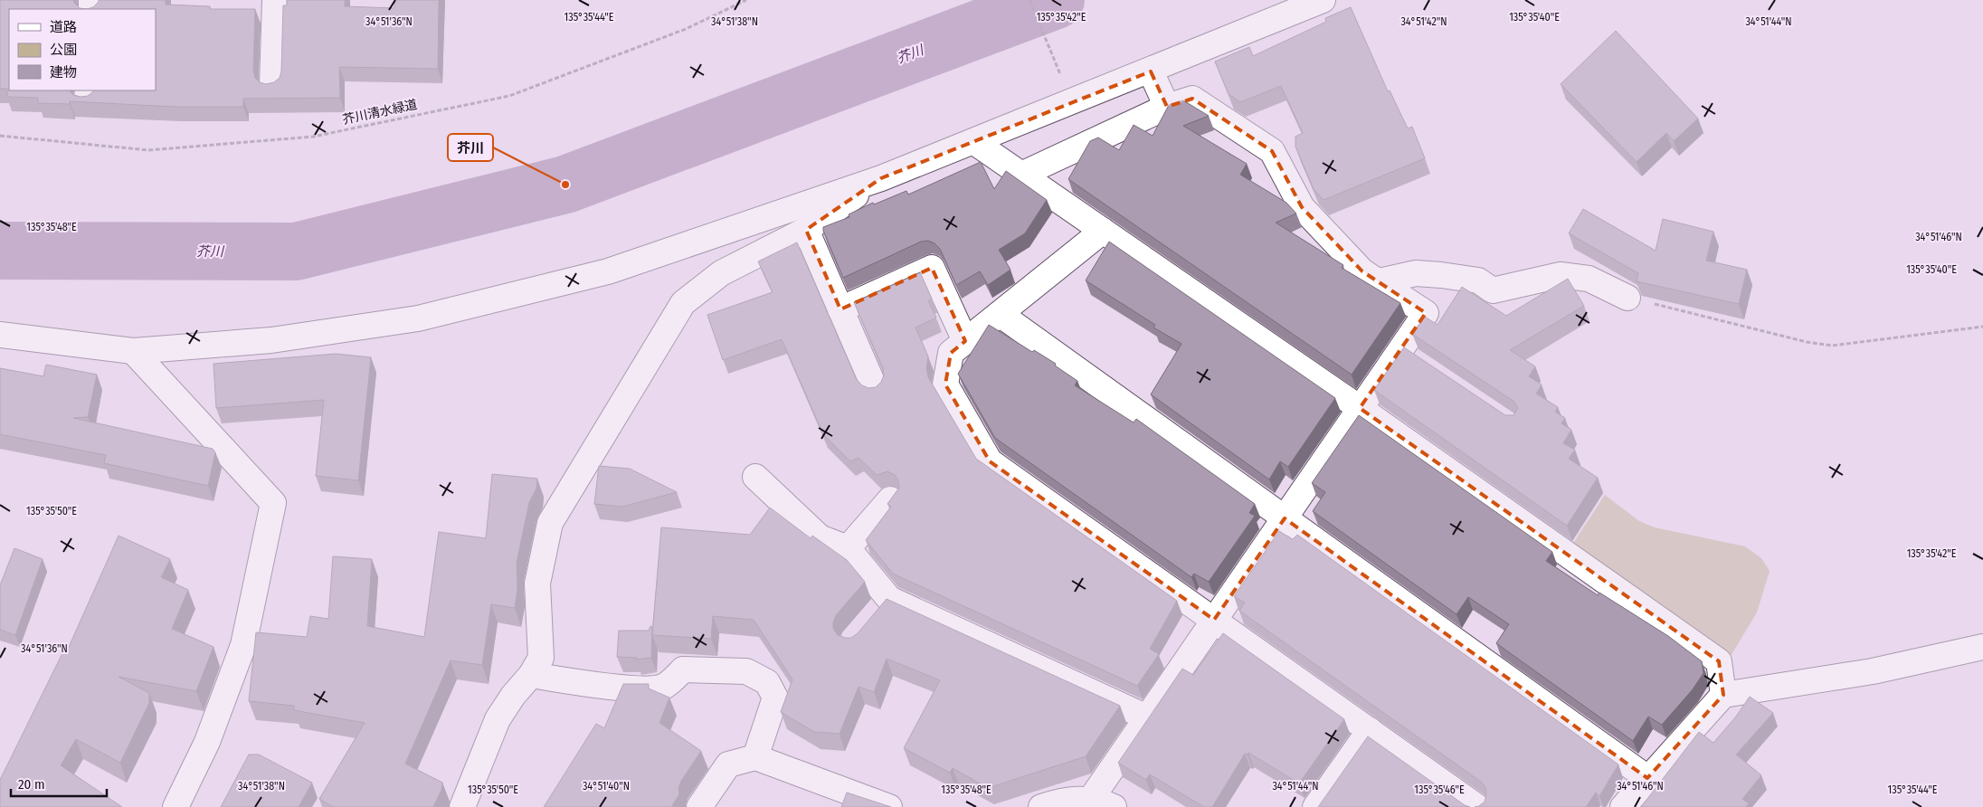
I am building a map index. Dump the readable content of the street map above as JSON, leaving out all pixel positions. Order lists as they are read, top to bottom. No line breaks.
{"streets":{"path":["芥川清水緑道"]},"water":["芥川"],"places":["芥川"],"legend":["道路","公園","建物"],"scale_bar":"20 m","coordinates":["135°35'44\"E","135°35'42\"E","135°35'40\"E","34°51'36\"N","34°51'38\"N","34°51'42\"N","34°51'44\"N","135°35'48\"E","34°51'46\"N","135°35'50\"E","34°51'40\"N","135°35'46\"E"]}
